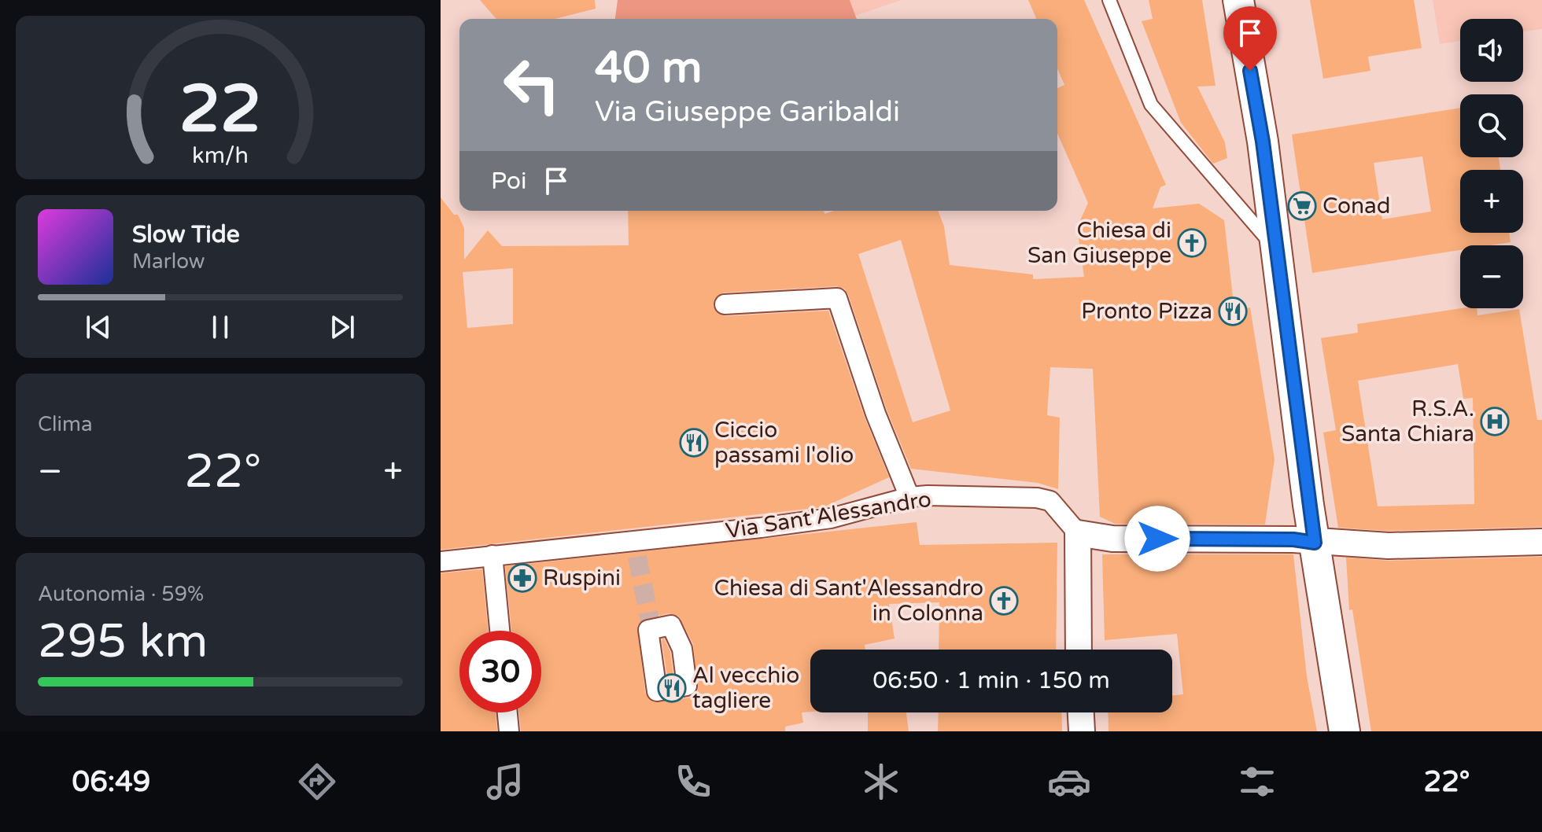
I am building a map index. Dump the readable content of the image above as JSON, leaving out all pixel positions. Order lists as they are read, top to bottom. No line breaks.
{"streets":{"street":["Via Sant'Alessandro"]},"places":{"supermarket":["Conad"],"church":["Chiesa di San Giuseppe","Chiesa di Sant'Alessandro in Colonna"],"restaurant":["Pronto Pizza","Ciccio passami l'olio","Al vecchio tagliere"],"hospital":["R.S.A. Santa Chiara"],"pharmacy":["Ruspini"]},"page":{"map_buttons":["+","−"],"turn":["40 m","Via Giuseppe Garibaldi"],"then":"Poi","song":["Slow Tide","Marlow"],"tile":["Clima",["Autonomia · 59%","295 km"]],"heat":["−","22°","+"],"limit":"30","trip":"06:50 · 1 min · 150 m","tabs":["06:49","22°"],"gauge":["22","km/h"]}}
